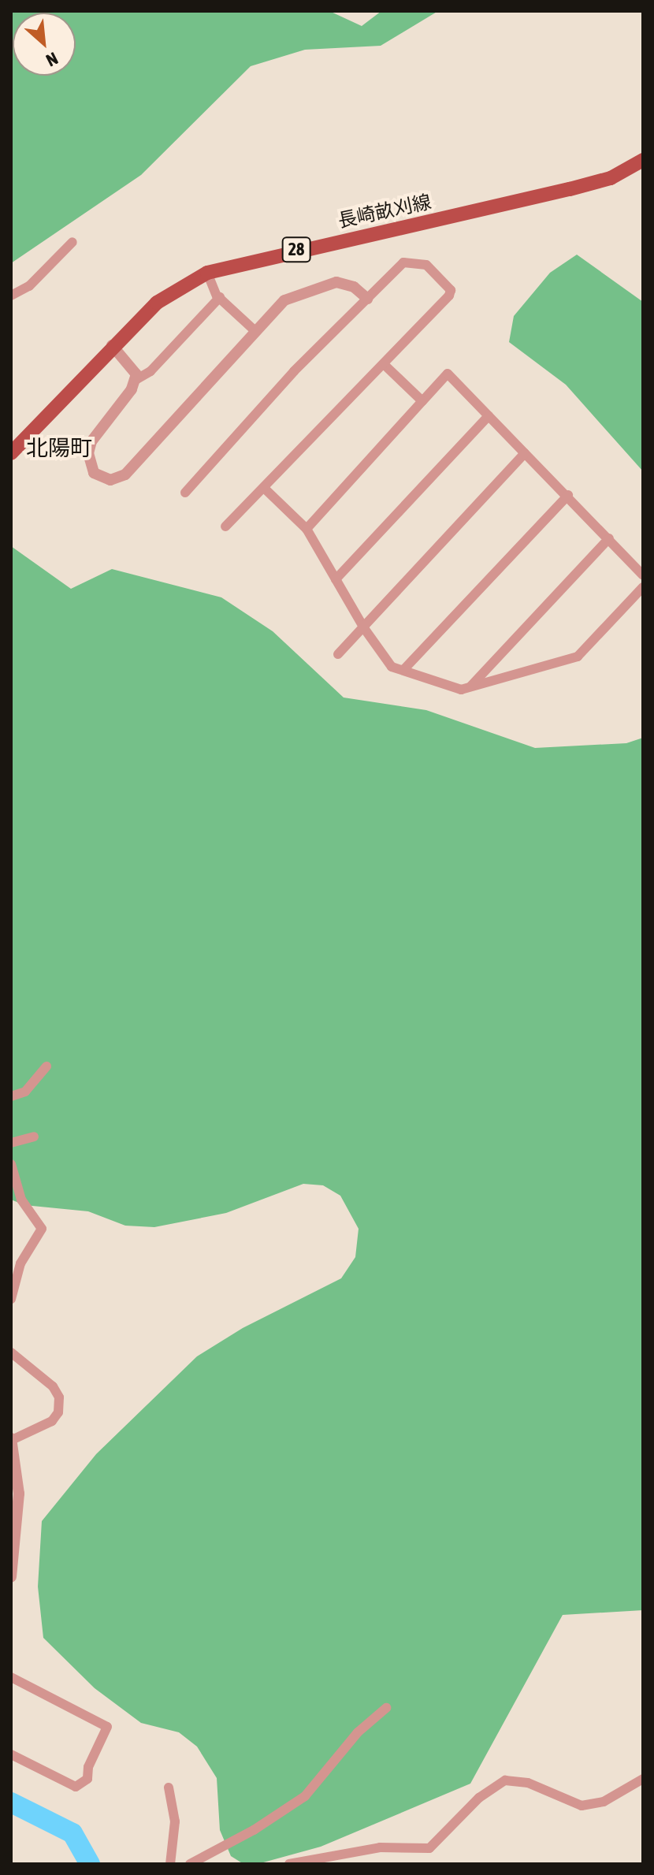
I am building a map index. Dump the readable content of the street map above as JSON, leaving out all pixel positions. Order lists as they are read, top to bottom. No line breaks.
{"streets":{"main road":["長崎畝刈線","28"]},"districts":["北陽町"],"north":"bottom right"}
